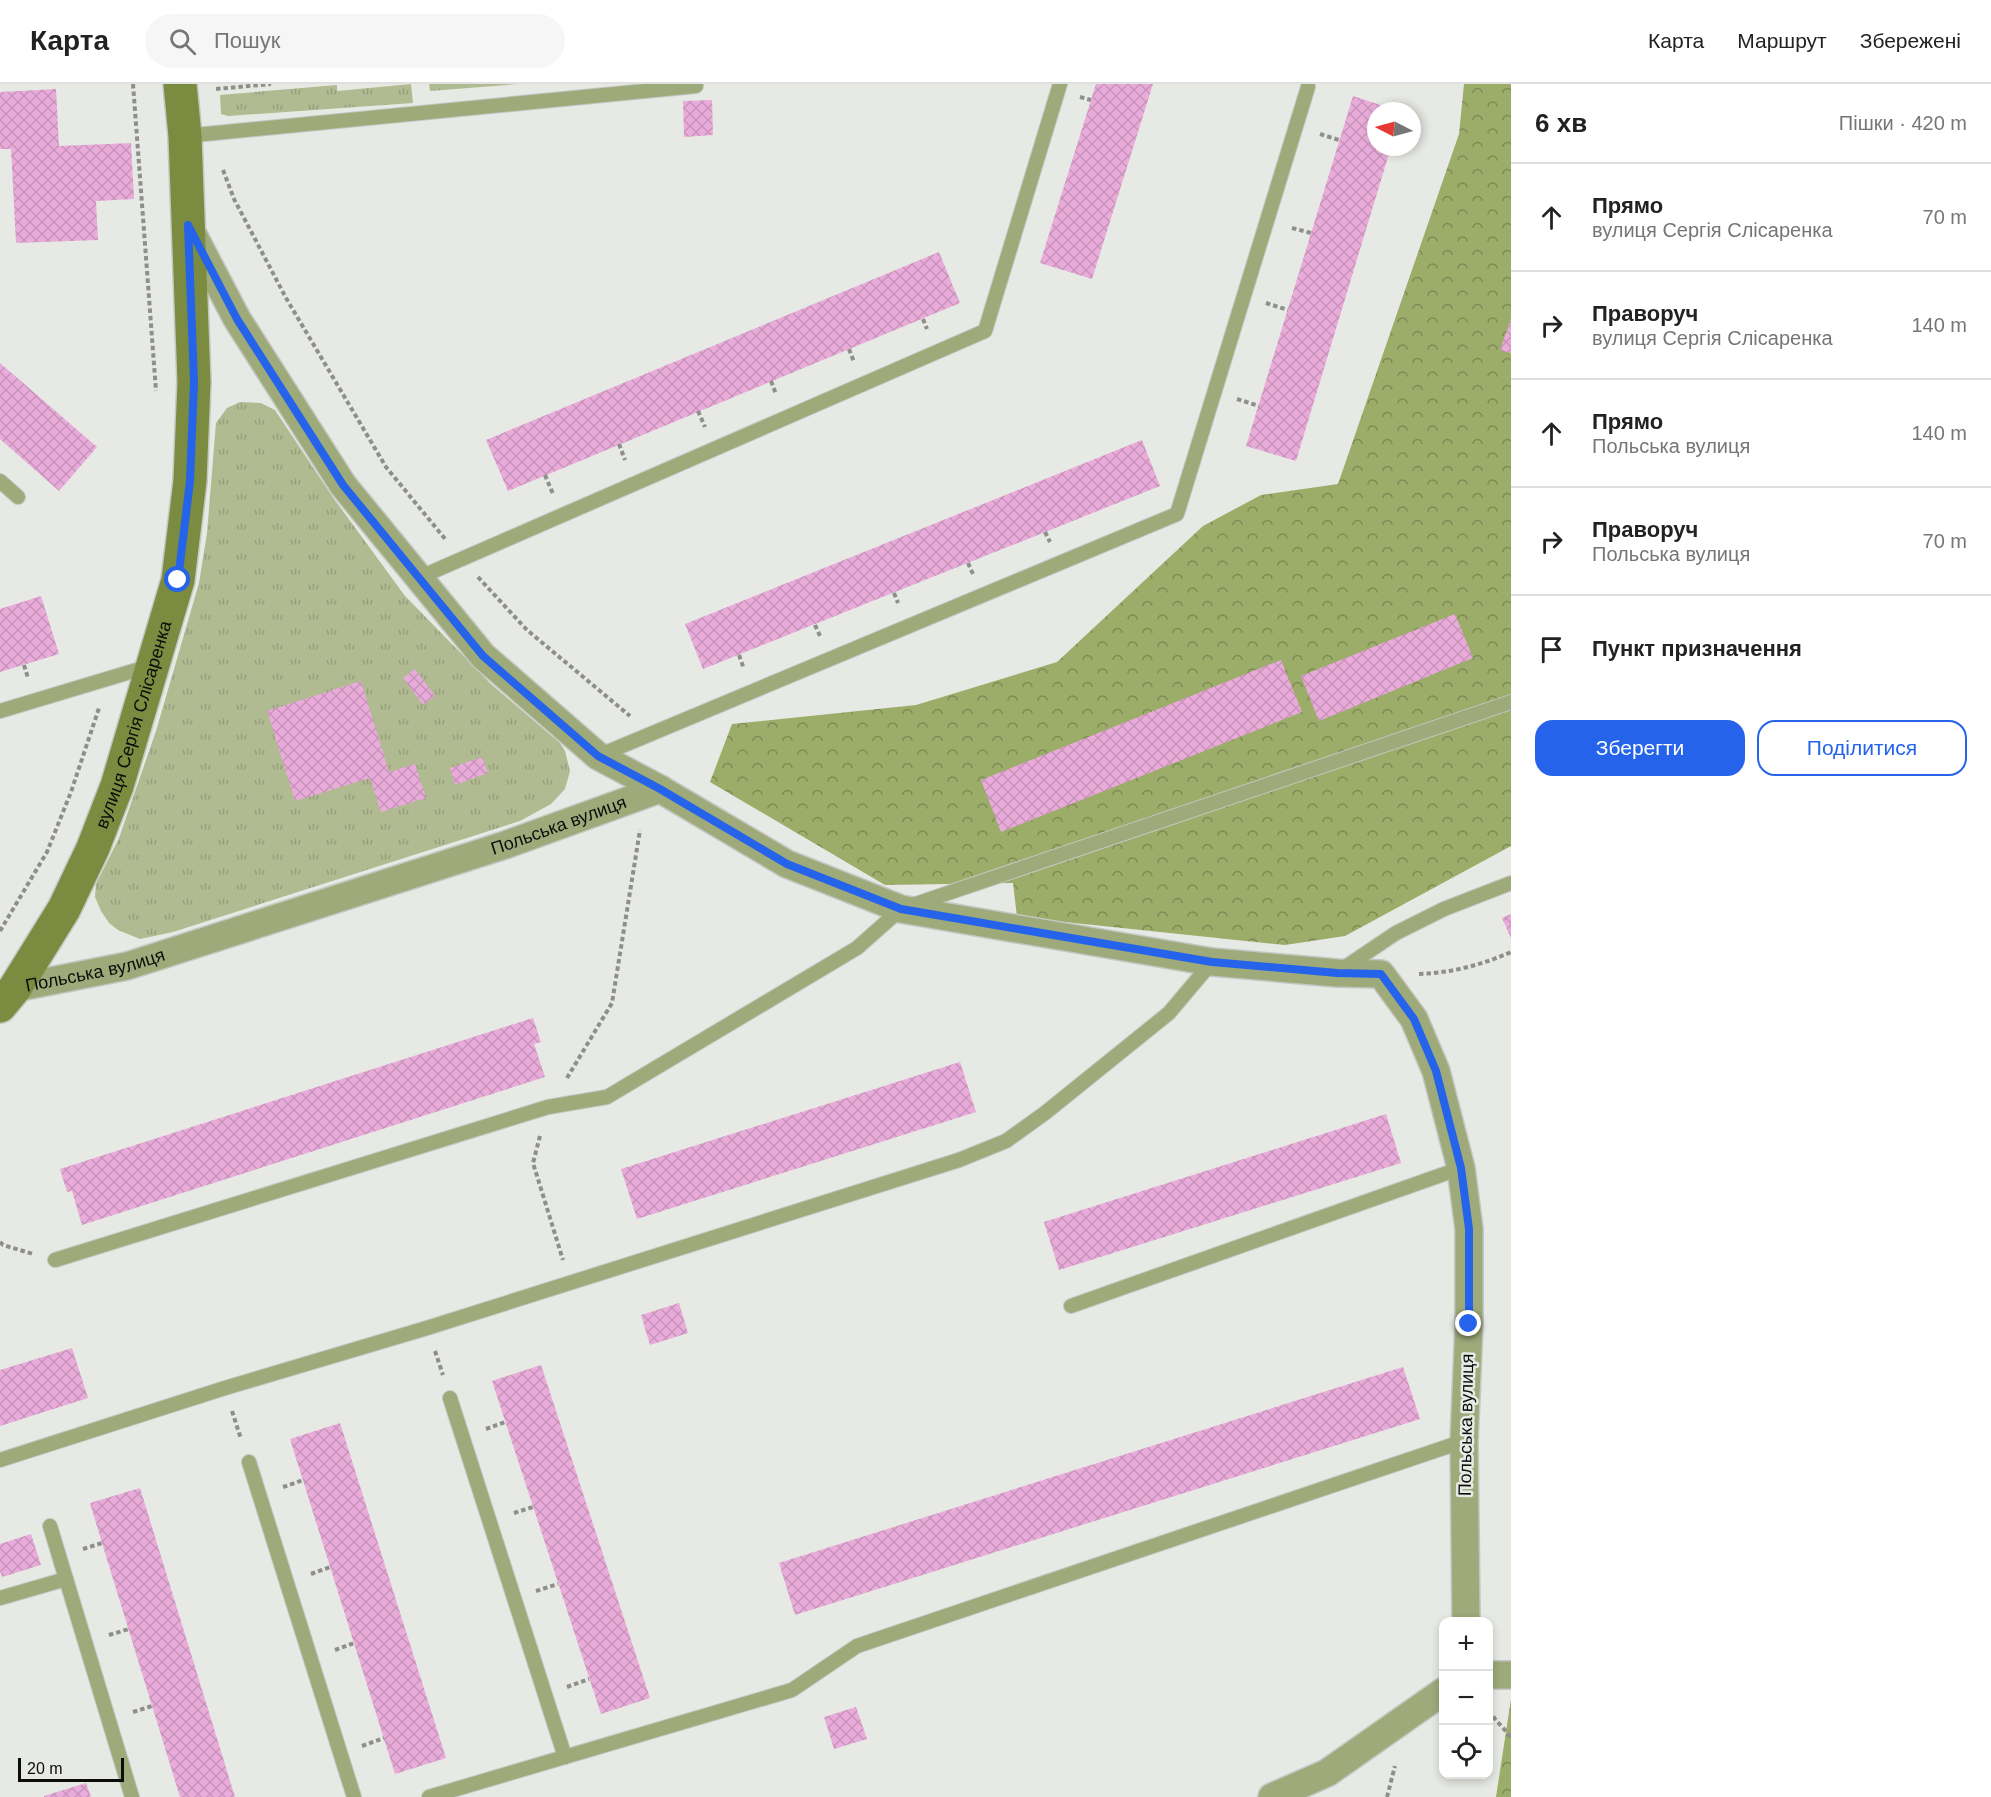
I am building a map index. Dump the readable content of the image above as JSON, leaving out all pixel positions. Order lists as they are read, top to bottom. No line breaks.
{"streets":{"street":["вулиця Сергія Слісаренка","Польська вулиця"]},"crossings":[["вулиця Сергія Слісаренка","Польська вулиця"]],"scale_bar":"20 m","north":"left","page":{"header":"Карта","search":"Пошук","nav":["Карта","Маршрут","Збережені"],"heading":["6 хв","Пішки · 420 m"],"list":[["Прямо","вулиця Сергія Слісаренка","70 m"],["Праворуч","вулиця Сергія Слісаренка","140 m"],["Прямо","Польська вулиця","140 m"],["Праворуч","Польська вулиця","70 m"],"Пункт призначення"],"buttons":["Зберегти","Поділитися"],"map_buttons":["+","−"],"scale":"20 m"}}
